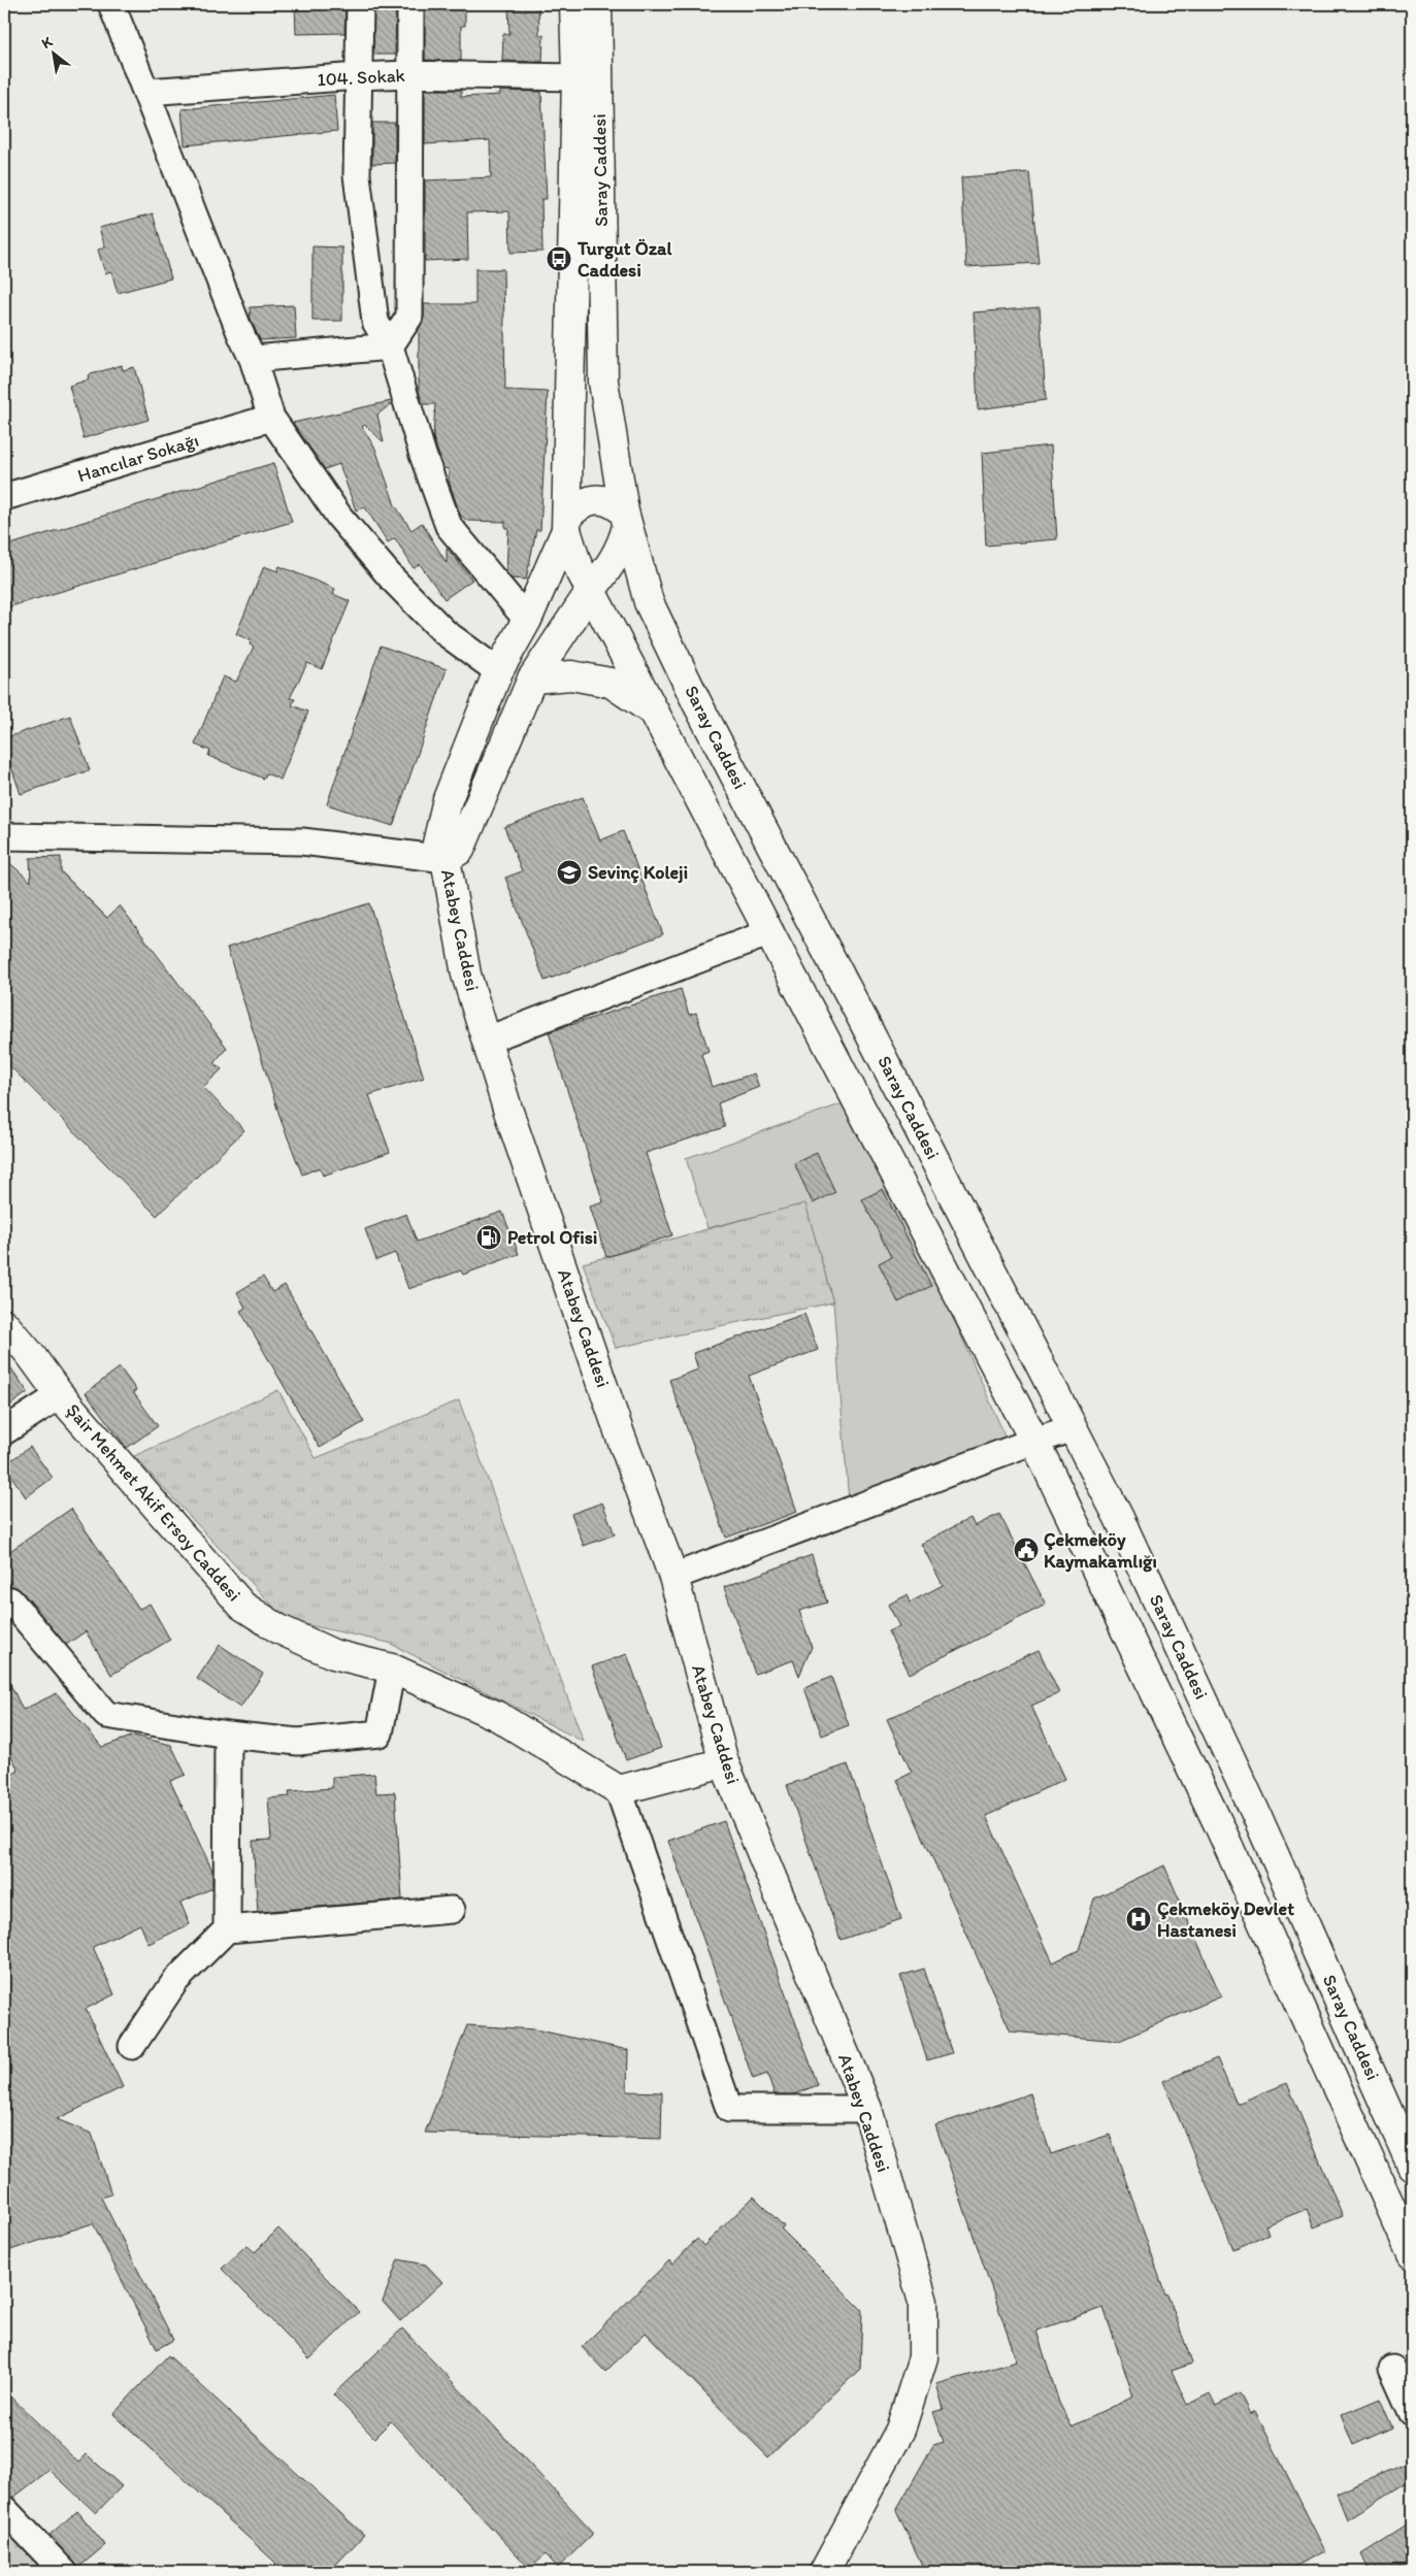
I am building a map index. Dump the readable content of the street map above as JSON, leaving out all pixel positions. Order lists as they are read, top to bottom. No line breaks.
{"streets":{"main road":["Saray Caddesi","Atabey Caddesi","Şair Mehmet Akif Ersoy Caddesi"],"street":["104. Sokak","Hancılar Sokağı"]},"crossings":[["104. Sokak","Saray Caddesi"],["Saray Caddesi","Atabey Caddesi"]],"places":{"bus stop":["Turgut Özal Caddesi"],"school or university":["Sevinç Koleji"],"fuel station":["Petrol Ofisi"],"public building":["Çekmeköy Kaymakamlığı"],"hospital":["Çekmeköy Devlet Hastanesi"]},"north":"top left"}
